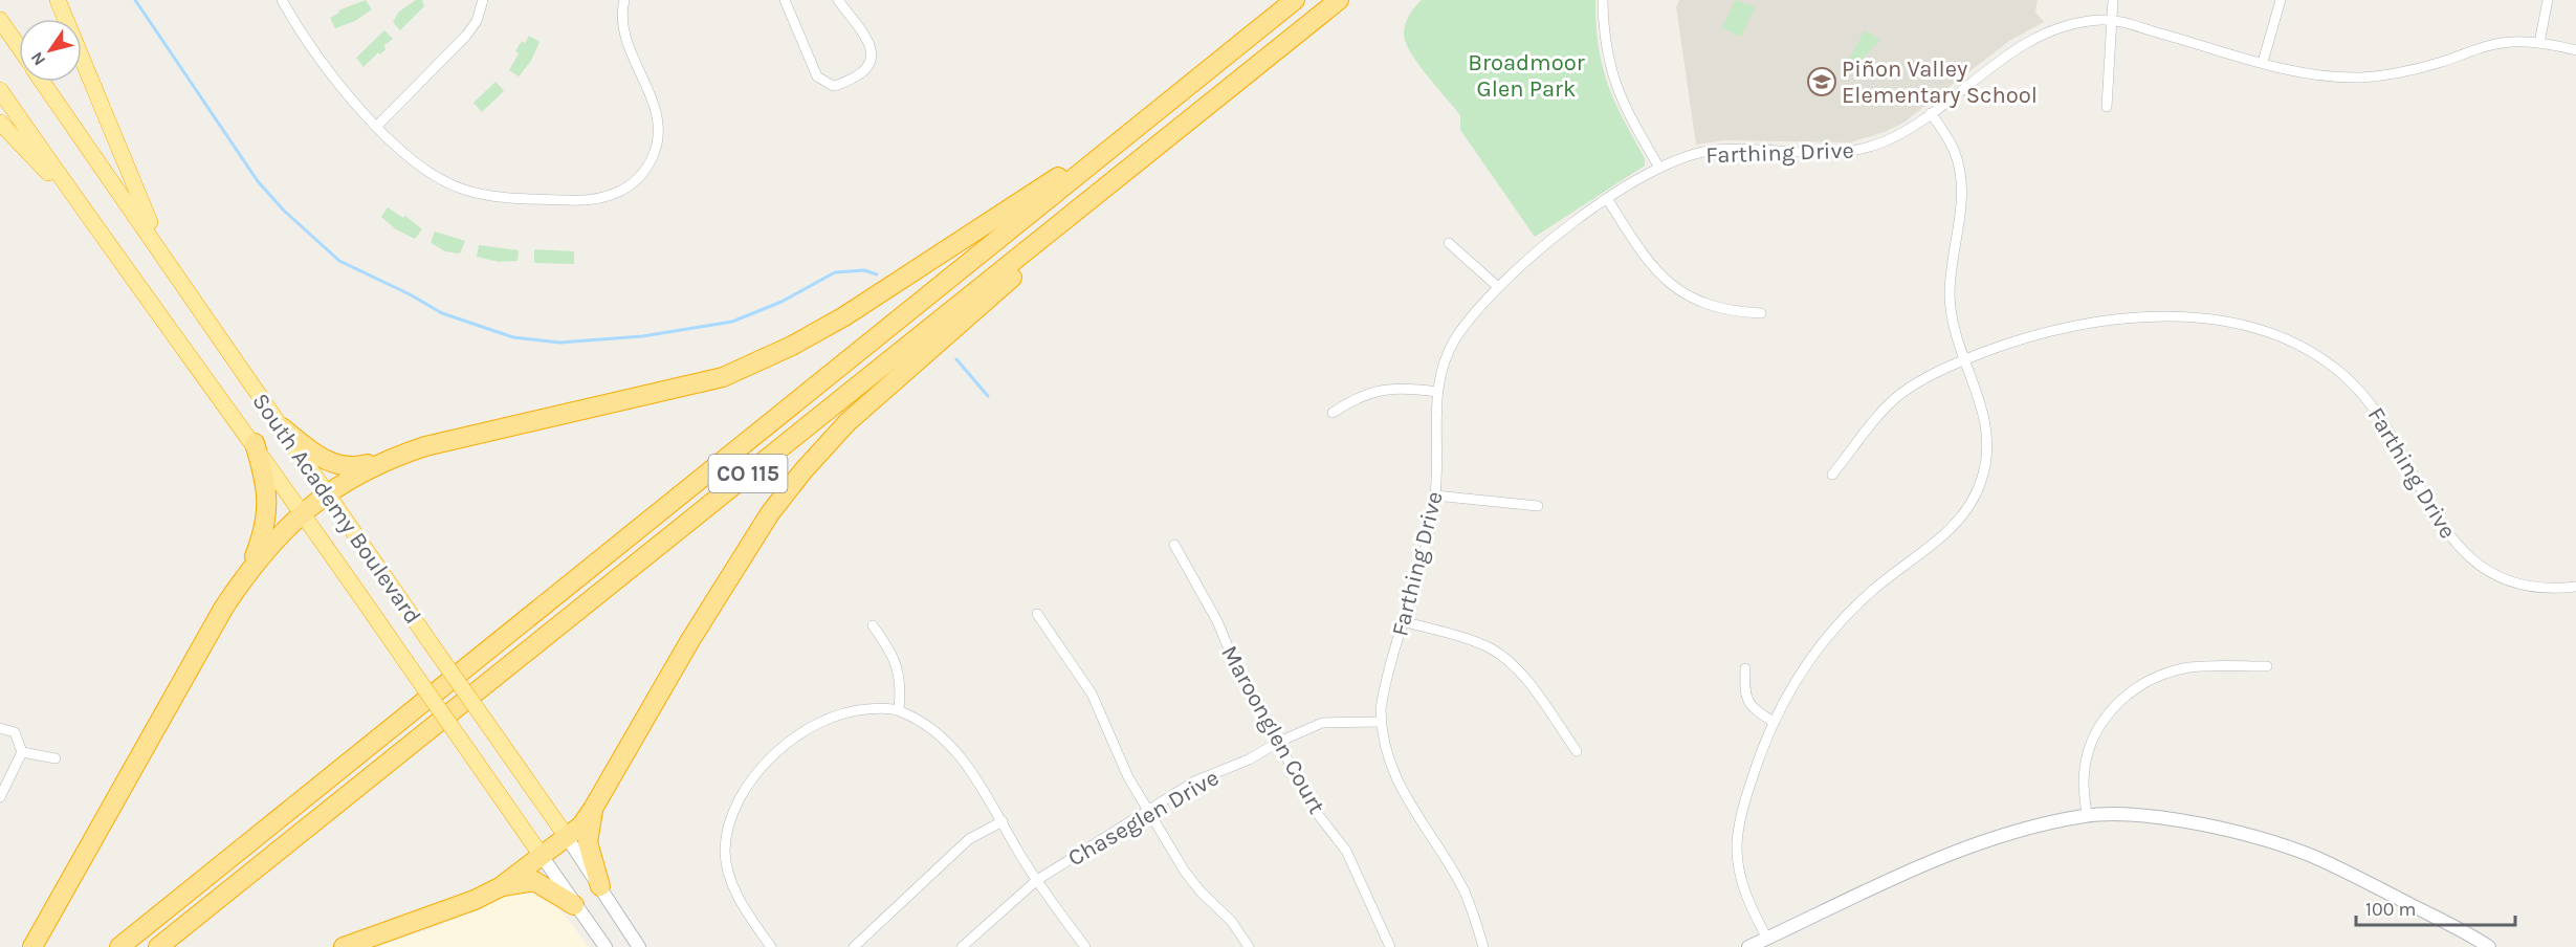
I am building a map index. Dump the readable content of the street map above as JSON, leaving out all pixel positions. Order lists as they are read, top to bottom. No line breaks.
{"streets":{"highway":["CO 115","South Academy Boulevard"],"street":["Farthing Drive","Maroonglen Court","Chaseglen Drive"]},"crossings":[["Farthing Drive","Chaseglen Drive"],["Maroonglen Court","Chaseglen Drive"]],"parks":["Broadmoor Glen Park"],"places":{"school or university":["Piñon Valley Elementary School"]},"scale_bar":"100 m","north":"bottom left"}
